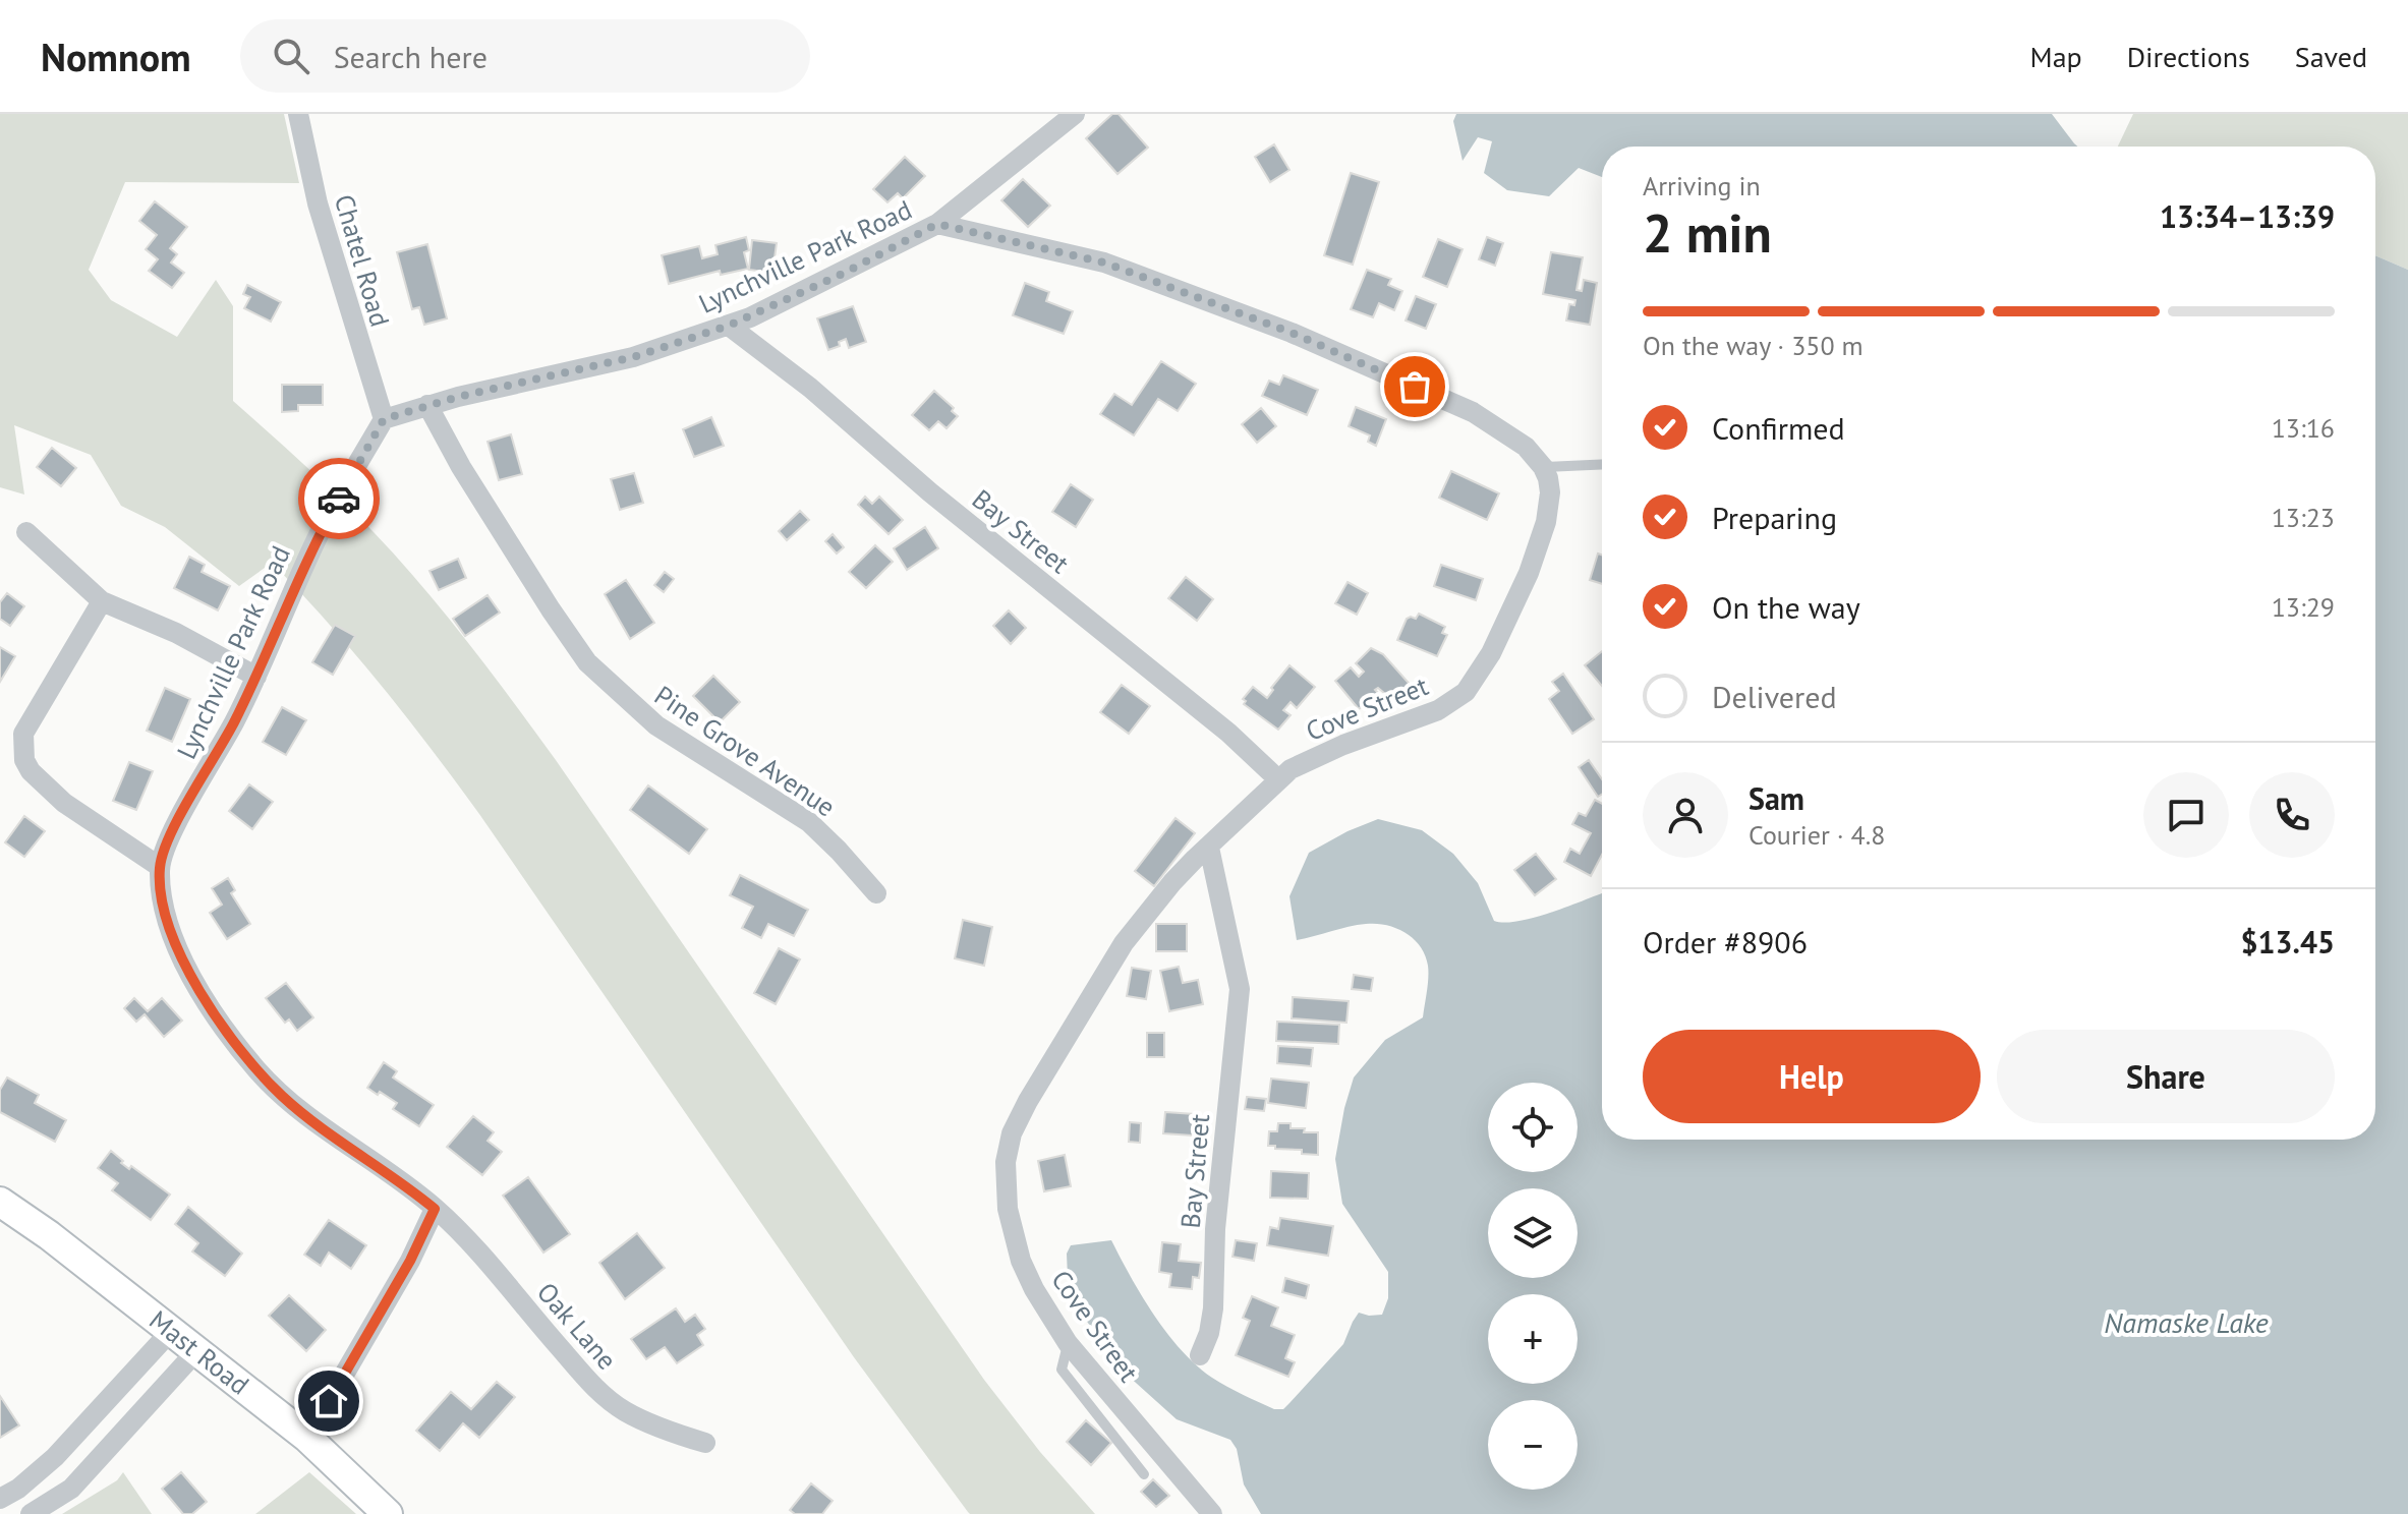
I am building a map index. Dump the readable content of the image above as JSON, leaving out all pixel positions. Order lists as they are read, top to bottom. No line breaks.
{"streets":{"main road":["Mast Road"],"street":["Lynchville Park Road","Chatel Road","Bay Street","Cove Street","Pine Grove Avenue","Oak Lane"]},"crossings":[["Lynchville Park Road","Chatel Road"],["Lynchville Park Road","Bay Street"],["Lynchville Park Road","Pine Grove Avenue"],["Lynchville Park Road","Oak Lane"],["Bay Street","Cove Street"]],"water":["Namaske Lake"],"page":{"header":"Nomnom","search":"Search here","nav":["Map","Directions","Saved"],"heading":["2 min","Arriving in","13:34–13:39"],"panel":["Sam","Courier · 4.8","Order #8906","$13.45"],"bar":"On the way · 350 m","list":[["Confirmed","13:16"],["Preparing","13:23"],["On the way","13:29"],"Delivered"],"buttons":["Help","Share"],"map_buttons":["+","−"]}}
